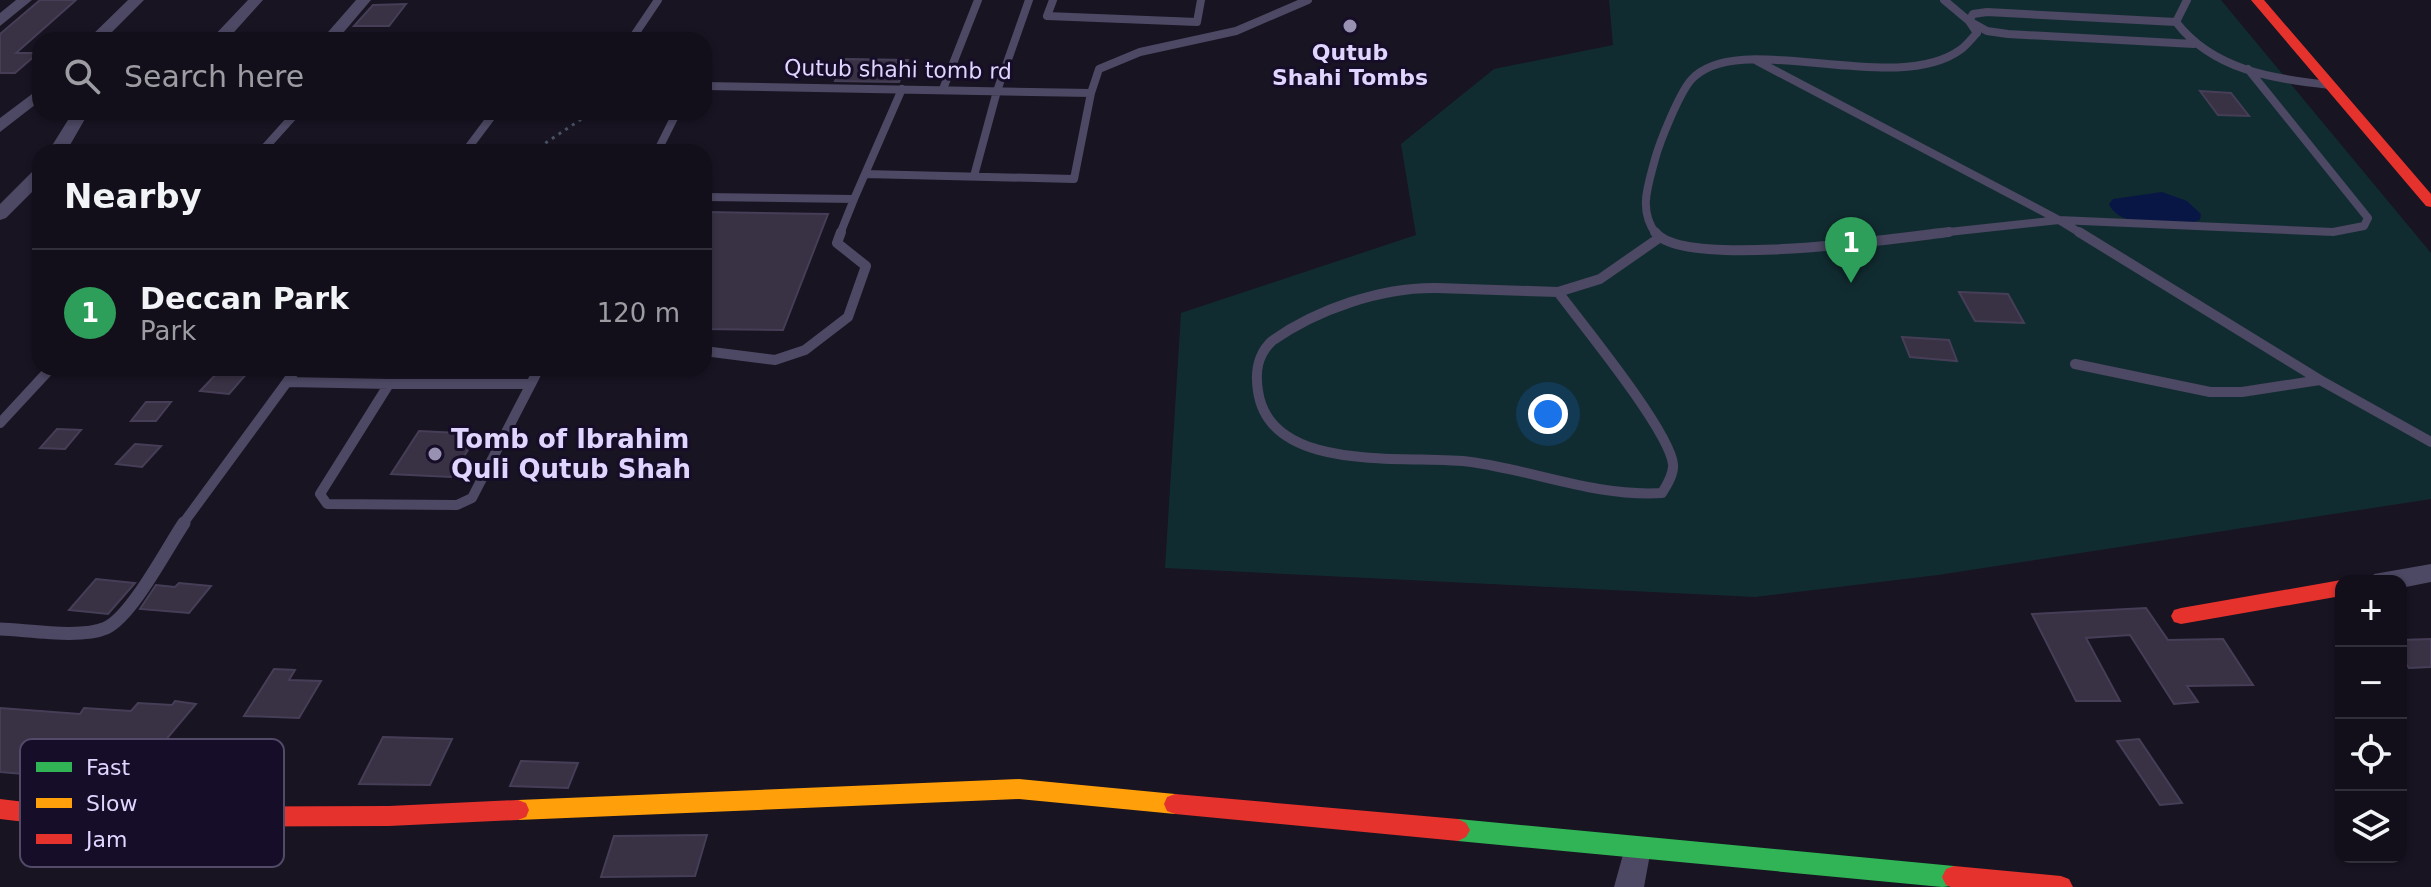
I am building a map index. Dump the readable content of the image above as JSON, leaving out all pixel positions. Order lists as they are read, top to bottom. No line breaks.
{"streets":{"lane":["Qutub shahi tomb rd"]},"places":["Qutub Shahi Tombs","Tomb of Ibrahim Quli Qutub Shah"],"legend":["Fast","Slow","Jam"],"page":{"search":"Search here","heading":"Nearby","pins":"1","list":[{"mark":"1","name":"Deccan Park","note":"Park","value":"120 m"}],"map_buttons":["+","−"]}}
